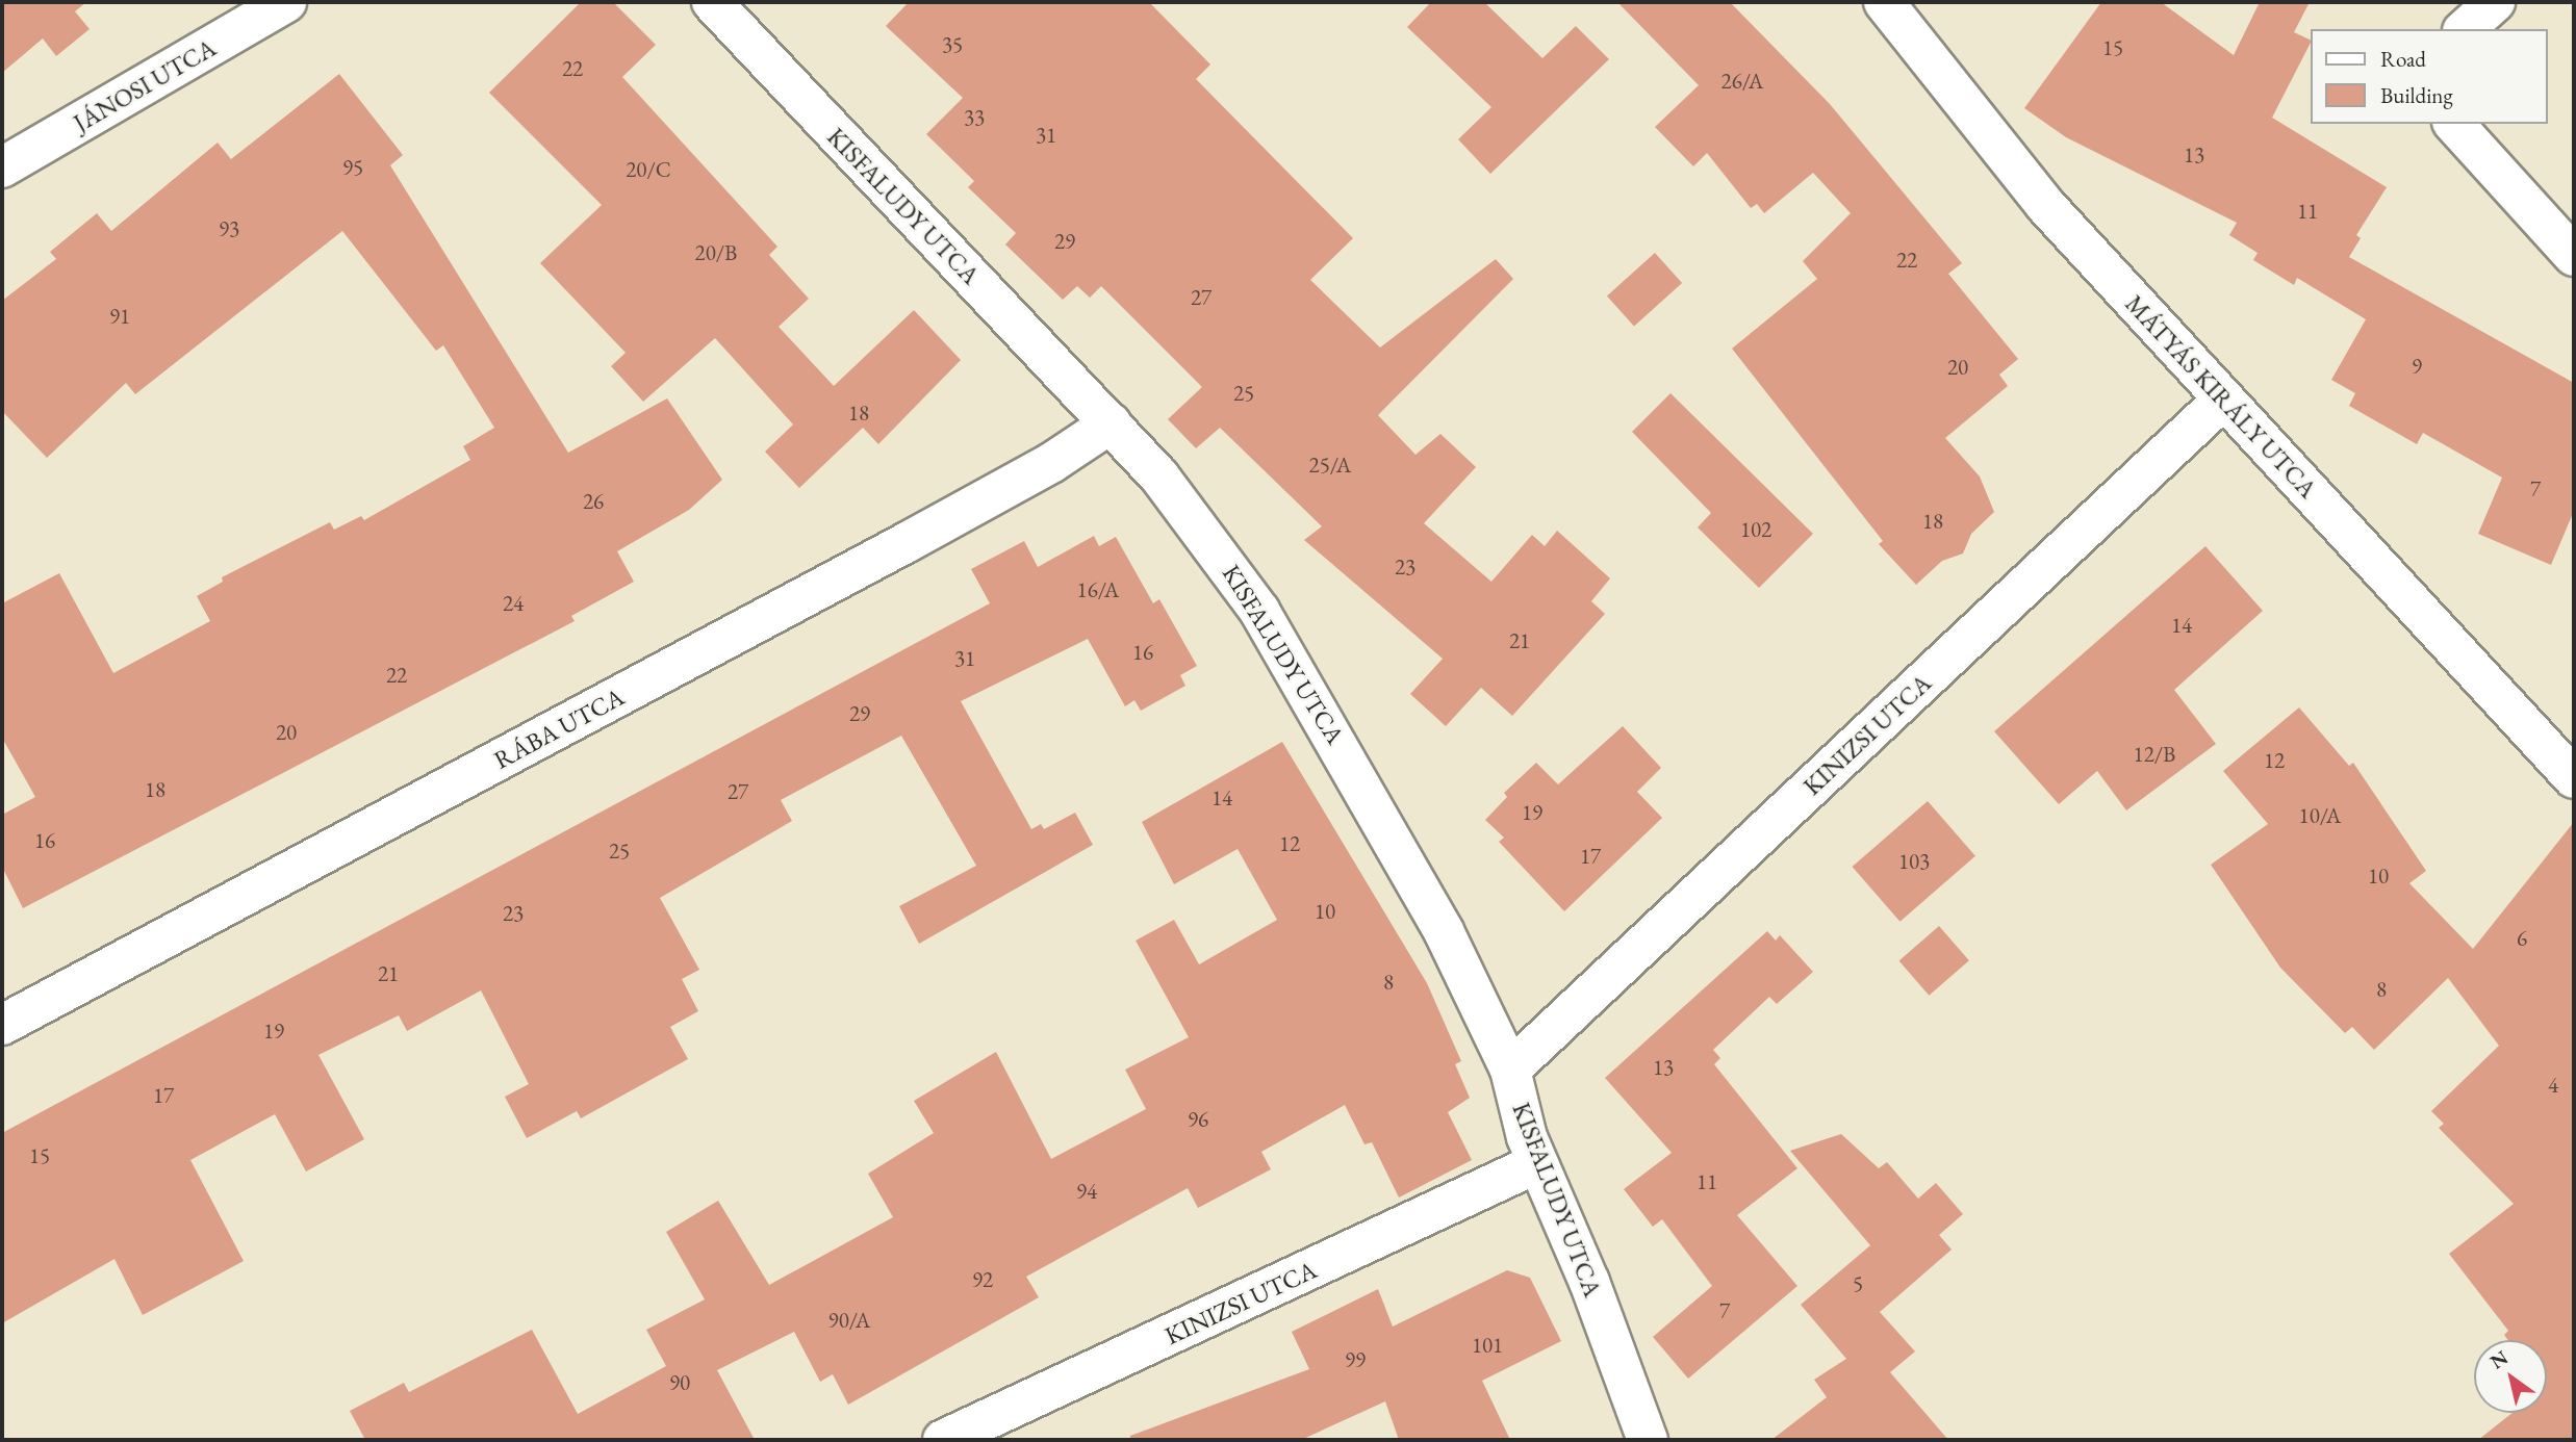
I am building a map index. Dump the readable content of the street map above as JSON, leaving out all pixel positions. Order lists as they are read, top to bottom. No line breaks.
{"streets":{"street":["JÁNOSI UTCA","KISFALUDY UTCA","MÁTYÁS KIRÁLY UTCA","RÁBA UTCA","KINIZSI UTCA"]},"crossings":[["KISFALUDY UTCA","RÁBA UTCA"],["KISFALUDY UTCA","KINIZSI UTCA"],["MÁTYÁS KIRÁLY UTCA","KINIZSI UTCA"]],"house_numbers":["35","15","22","26/A","33","31","13","95","20/C","11","93","29","20/B","22","27","91","9","20","25","18","25/A","7","26","18","102","23","16/A","24","14","21","16","31","22","29","20","12/B","12","18","27","14","19","10/A","16","12","25","17","103","10","10","23","6","21","8","8","19","13","4","17","96","15","11","94","92","5","7","90/A","101","99","90"],"legend":["Road","Building"],"north":"top left"}
